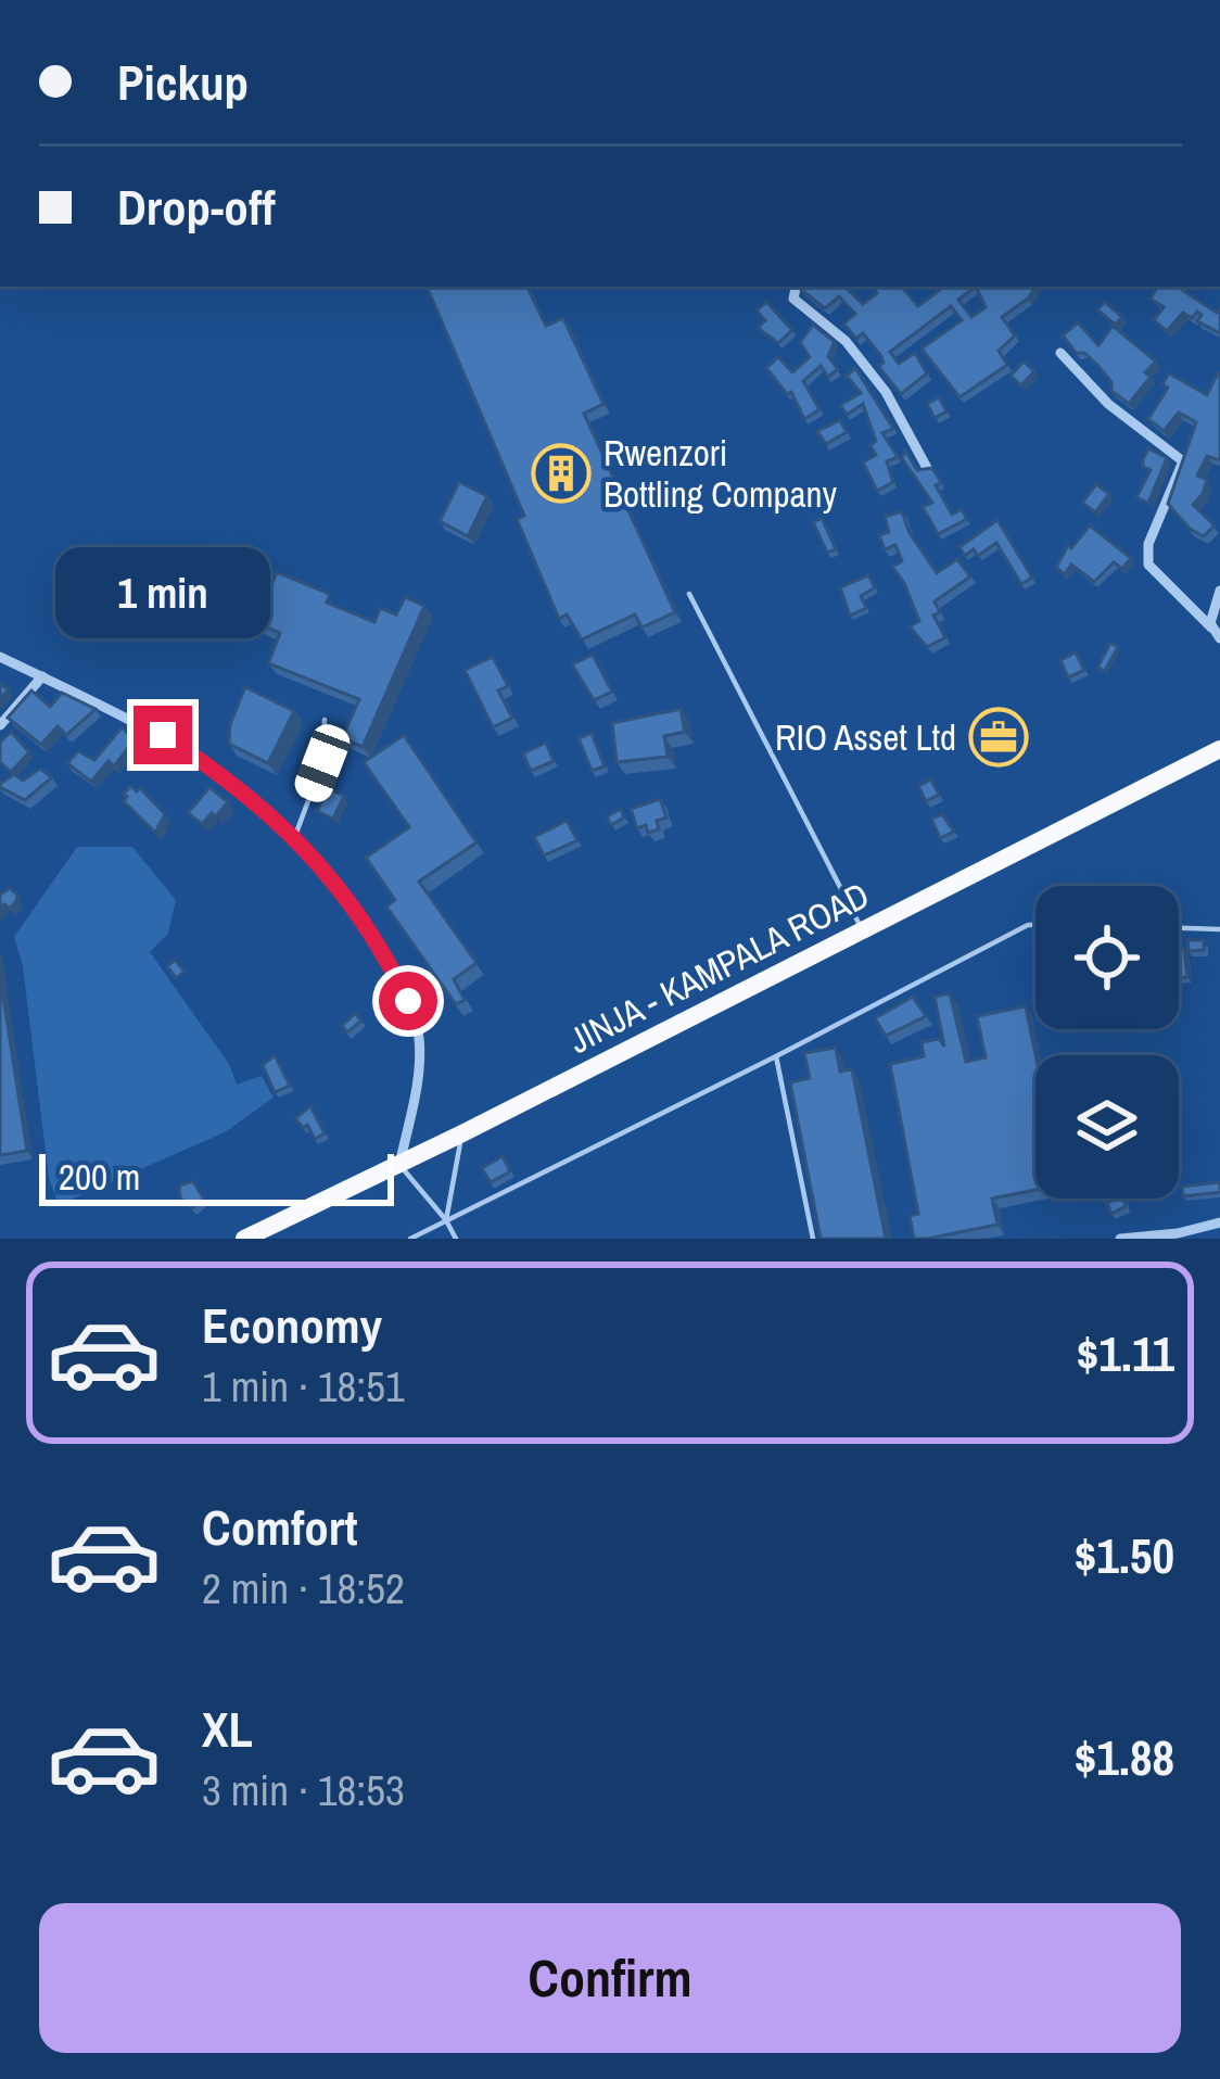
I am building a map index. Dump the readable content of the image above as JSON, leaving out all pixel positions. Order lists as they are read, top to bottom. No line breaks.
{"streets":{"highway":["JINJA - KAMPALA ROAD"]},"places":{"building":["Rwenzori Bottling Company"],"office":["RIO Asset Ltd"]},"scale_bar":"200 m","page":{"banner":["Pickup","Drop-off"],"bubble":"1 min","scale":"200 m","list":[{"name":"Economy","note":"1 min · 18:51","value":"$1.11"},{"name":"Comfort","note":"2 min · 18:52","value":"$1.50"},{"name":"XL","note":"3 min · 18:53","value":"$1.88"}],"buttons":"Confirm"}}
